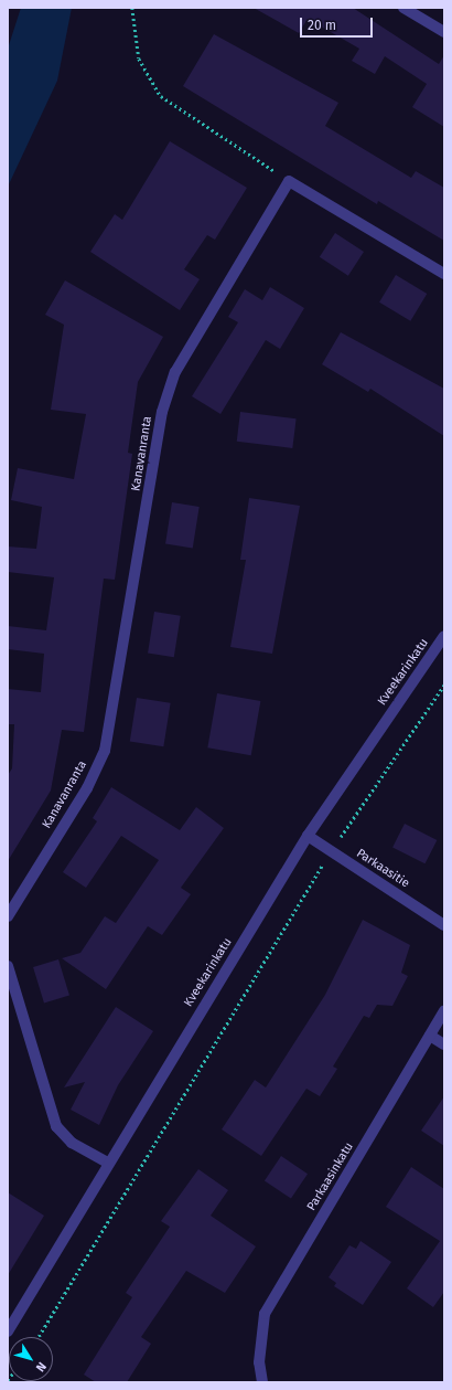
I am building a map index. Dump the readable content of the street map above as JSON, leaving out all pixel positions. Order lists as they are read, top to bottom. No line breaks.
{"streets":{"street":["Kanavanranta","Kveekarinkatu","Parkaasitie","Parkaasinkatu"]},"crossings":[["Kveekarinkatu","Parkaasitie"]],"scale_bar":"20 m","north":"bottom right"}
